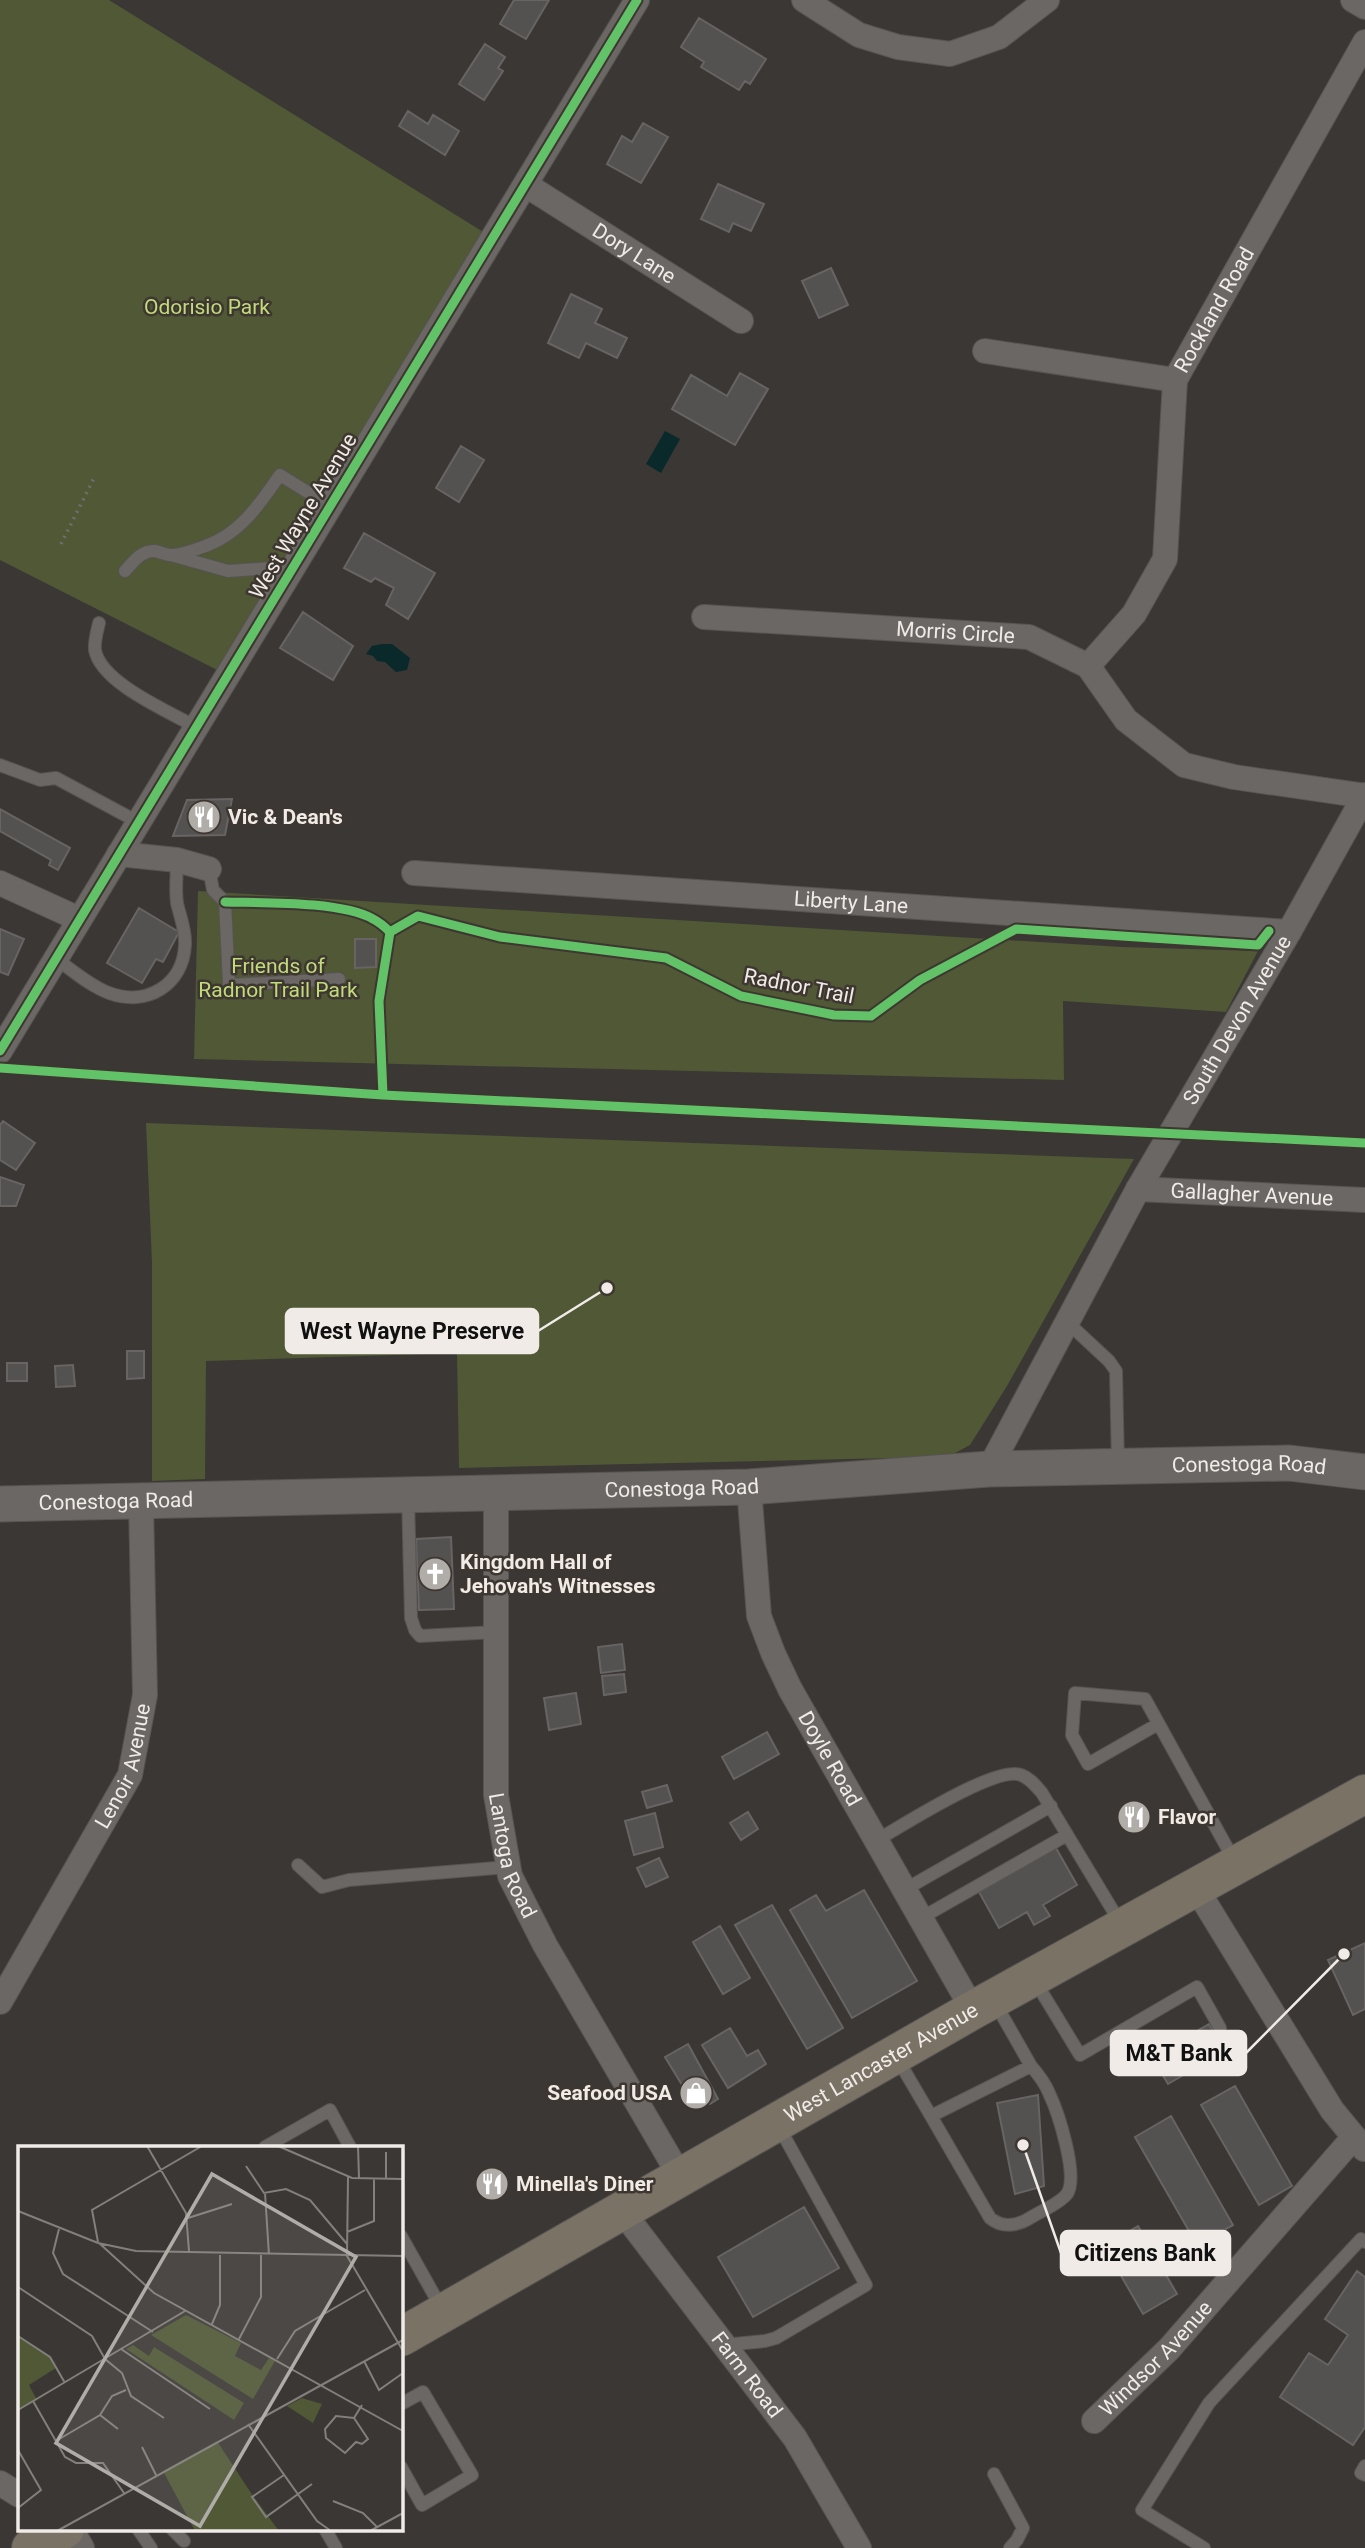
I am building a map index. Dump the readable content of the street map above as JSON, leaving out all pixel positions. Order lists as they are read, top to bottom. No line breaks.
{"streets":{"highway":["West Lancaster Avenue"],"main road":["Conestoga Road"],"street":["Dory Lane","Rockland Road","West Wayne Avenue","Morris Circle","Liberty Lane","South Devon Avenue","Gallagher Avenue","Doyle Road","Lenoir Avenue","Lantoga Road","Windsor Avenue","Farm Road"],"cycle path":["Radnor Trail"]},"crossings":[["Dory Lane","West Wayne Avenue"],["Rockland Road","Morris Circle"],["Morris Circle","South Devon Avenue"],["Liberty Lane","South Devon Avenue"],["South Devon Avenue","Gallagher Avenue"],["South Devon Avenue","Conestoga Road"],["Conestoga Road","Doyle Road"],["Conestoga Road","Lenoir Avenue"],["Conestoga Road","Lantoga Road"],["Doyle Road","West Lancaster Avenue"],["Lantoga Road","West Lancaster Avenue"],["West Lancaster Avenue","Farm Road"]],"parks":["Odorisio Park","Friends of Radnor Trail Park"],"places":{"restaurant":["Vic & Dean's","Flavor","Minella's Diner"],"other":["West Wayne Preserve","M&T Bank","Citizens Bank"],"church":["Kingdom Hall of Jehovah's Witnesses"],"shop":["Seafood USA"]}}
